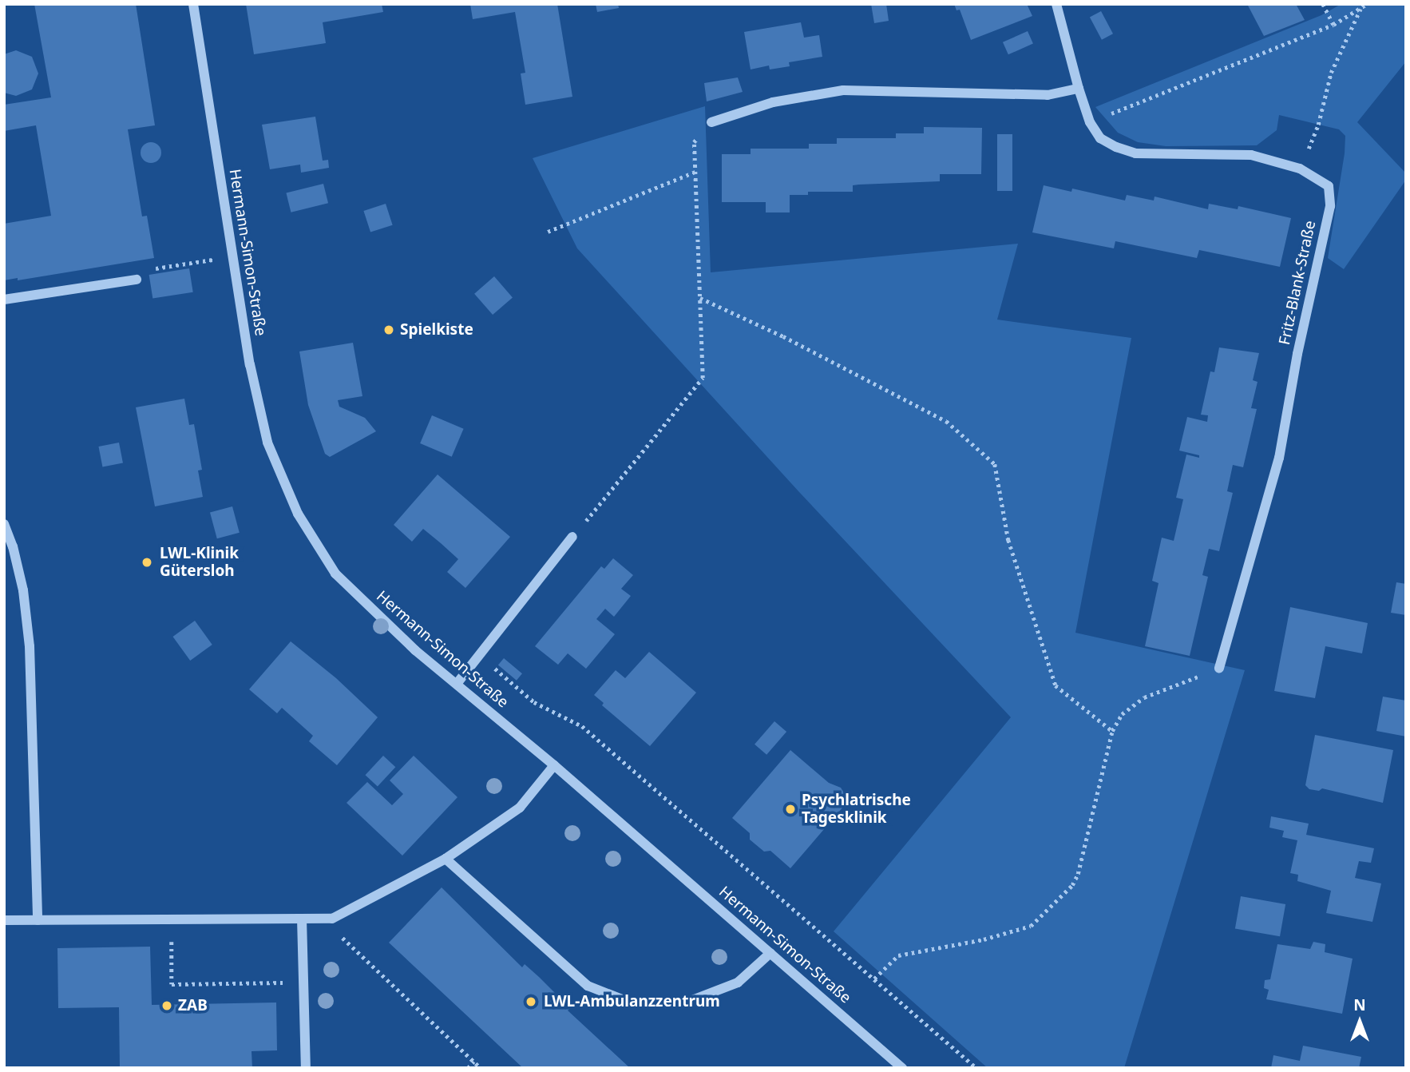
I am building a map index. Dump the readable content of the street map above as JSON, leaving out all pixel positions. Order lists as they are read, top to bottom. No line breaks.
{"streets":{"street":["Hermann-Simon-Straße","Fritz-Blank-Straße"]},"places":["Spielkiste","LWL-Klinik Gütersloh","Psychlatrische Tagesklinik","LWL-Ambulanzzentrum","ZAB"],"north":"top"}
